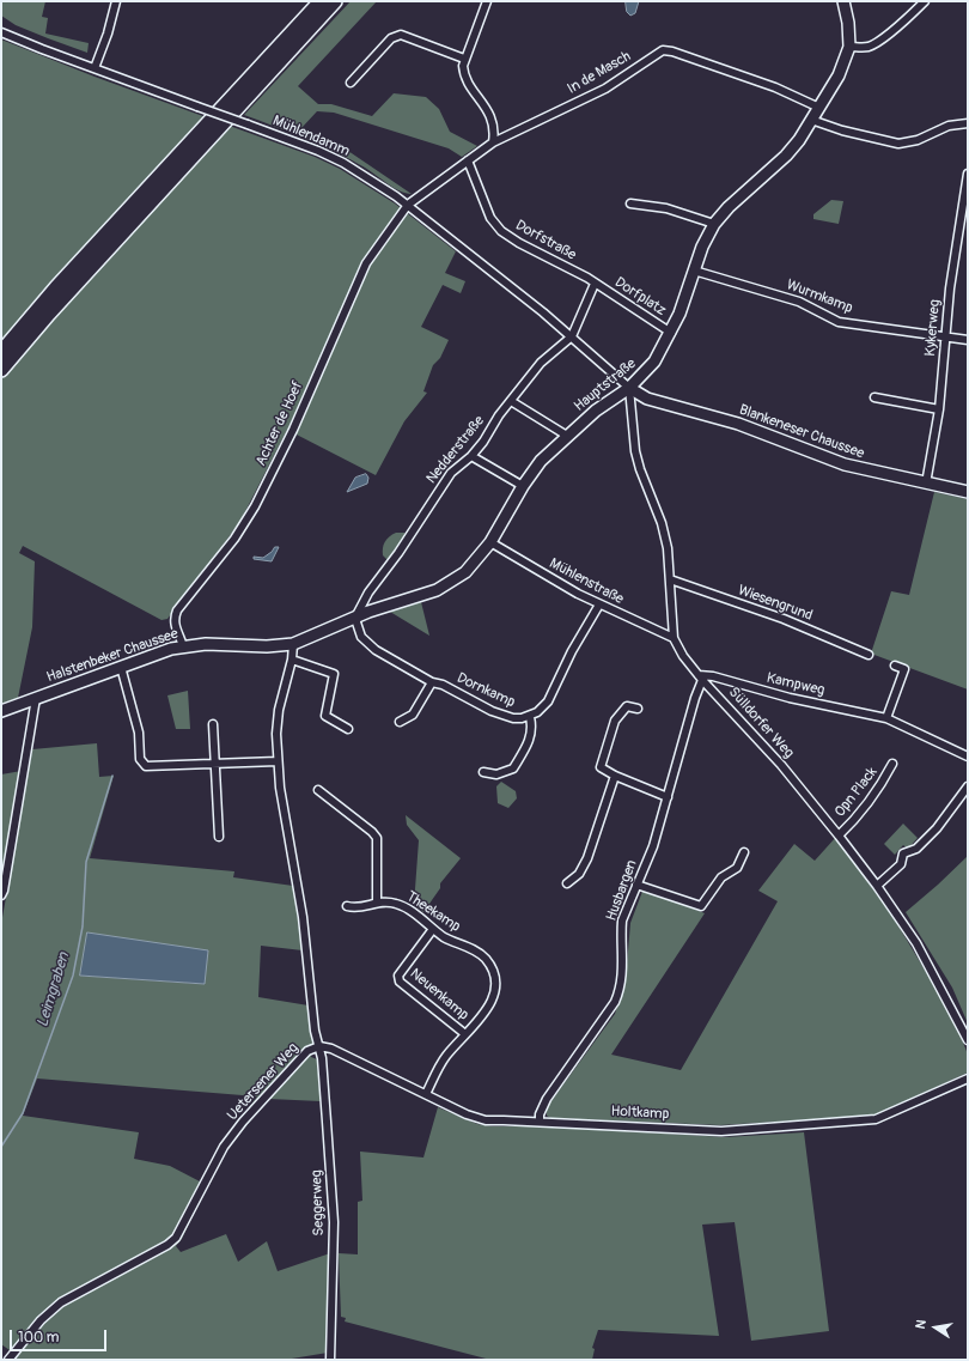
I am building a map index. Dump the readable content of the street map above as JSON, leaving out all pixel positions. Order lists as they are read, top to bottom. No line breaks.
{"streets":{"main road":["Hauptstraße","Blankeneser Chaussee","Halstenbeker Chaussee"],"street":["In de Masch","Mühlendamm","Dorfstraße","Dorfplatz","Wurmkamp","Kykerweg","Achter de Hoef","Nedderstraße","Mühlenstraße","Wiesengrund","Kampweg","Dornkamp","Sülldorfer Weg","Opn Plack","Husbargen","Theekamp","Neuenkamp","Uetersener Weg","Holtkamp","Seggerweg"]},"crossings":[["In de Masch","Mühlendamm"],["In de Masch","Dorfstraße"],["In de Masch","Hauptstraße"],["In de Masch","Achter de Hoef"],["Mühlendamm","Hauptstraße"],["Mühlendamm","Achter de Hoef"],["Mühlendamm","Blankeneser Chaussee"],["Mühlendamm","Nedderstraße"],["Mühlendamm","Sülldorfer Weg"],["Dorfstraße","Dorfplatz"],["Dorfstraße","Nedderstraße"],["Dorfplatz","Hauptstraße"],["Dorfplatz","Nedderstraße"],["Wurmkamp","Kykerweg"],["Wurmkamp","Hauptstraße"],["Kykerweg","Blankeneser Chaussee"],["Hauptstraße","Blankeneser Chaussee"],["Hauptstraße","Nedderstraße"],["Hauptstraße","Mühlenstraße"],["Hauptstraße","Halstenbeker Chaussee"],["Hauptstraße","Dornkamp"],["Hauptstraße","Sülldorfer Weg"],["Hauptstraße","Uetersener Weg"],["Achter de Hoef","Halstenbeker Chaussee"],["Blankeneser Chaussee","Sülldorfer Weg"],["Nedderstraße","Dornkamp"],["Mühlenstraße","Dornkamp"],["Mühlenstraße","Sülldorfer Weg"],["Wiesengrund","Sülldorfer Weg"],["Halstenbeker Chaussee","Uetersener Weg"],["Kampweg","Sülldorfer Weg"],["Kampweg","Husbargen"],["Sülldorfer Weg","Opn Plack"],["Sülldorfer Weg","Husbargen"],["Husbargen","Holtkamp"],["Theekamp","Neuenkamp"],["Theekamp","Holtkamp"],["Uetersener Weg","Holtkamp"],["Uetersener Weg","Seggerweg"],["Holtkamp","Seggerweg"]],"water":["Leimgraben"],"scale_bar":"100 m","north":"left"}
